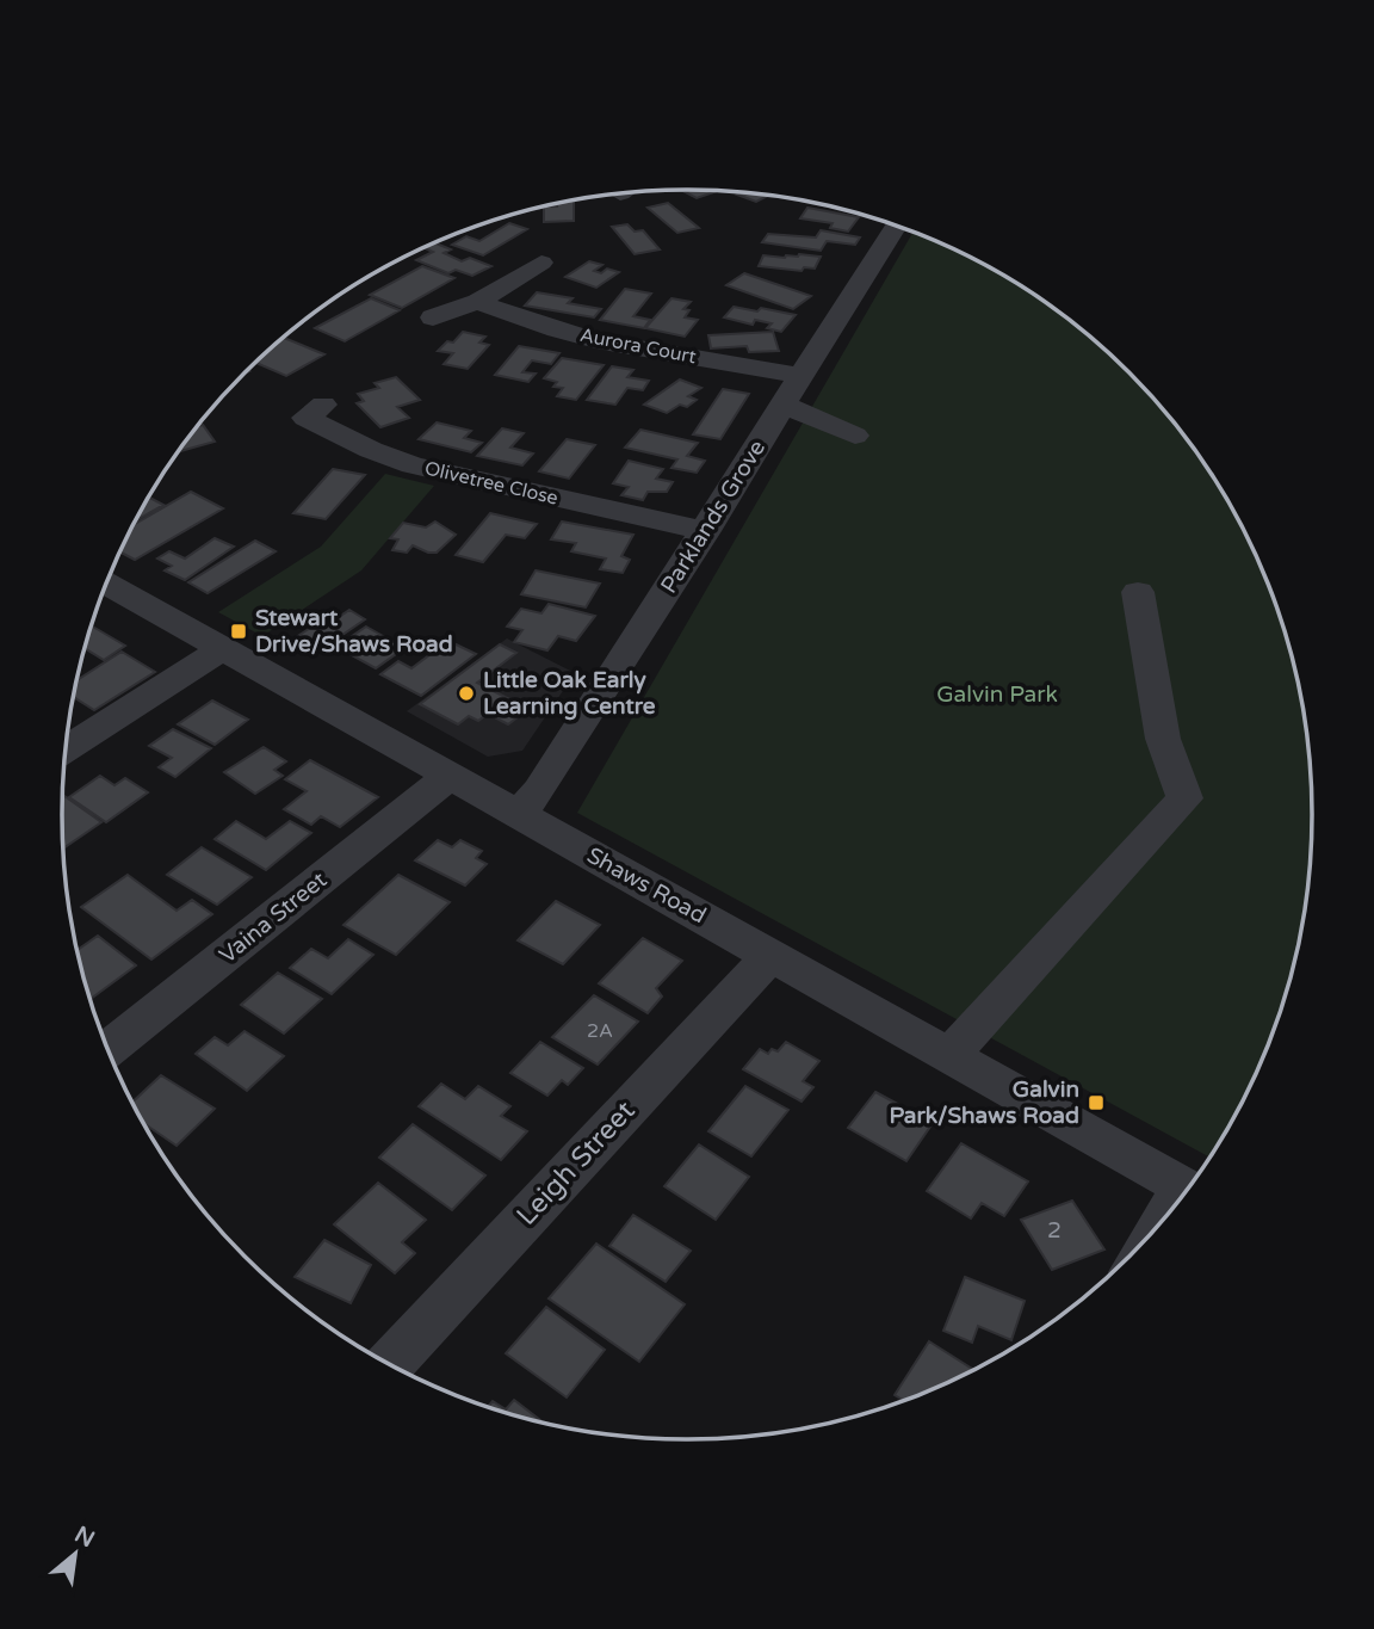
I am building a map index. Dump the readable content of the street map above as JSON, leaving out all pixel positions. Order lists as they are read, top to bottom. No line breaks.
{"streets":{"street":["Aurora Court","Olivetree Close","Parklands Grove","Shaws Road","Vaina Street","Leigh Street"]},"crossings":[["Aurora Court","Parklands Grove"],["Olivetree Close","Parklands Grove"],["Parklands Grove","Shaws Road"],["Shaws Road","Vaina Street"],["Shaws Road","Leigh Street"]],"parks":["Galvin Park"],"places":{"transit":["Stewart Drive/Shaws Road","Galvin Park/Shaws Road"],"other":["Little Oak Early Learning Centre"]},"house_numbers":["2A","2"],"north":"top right"}
